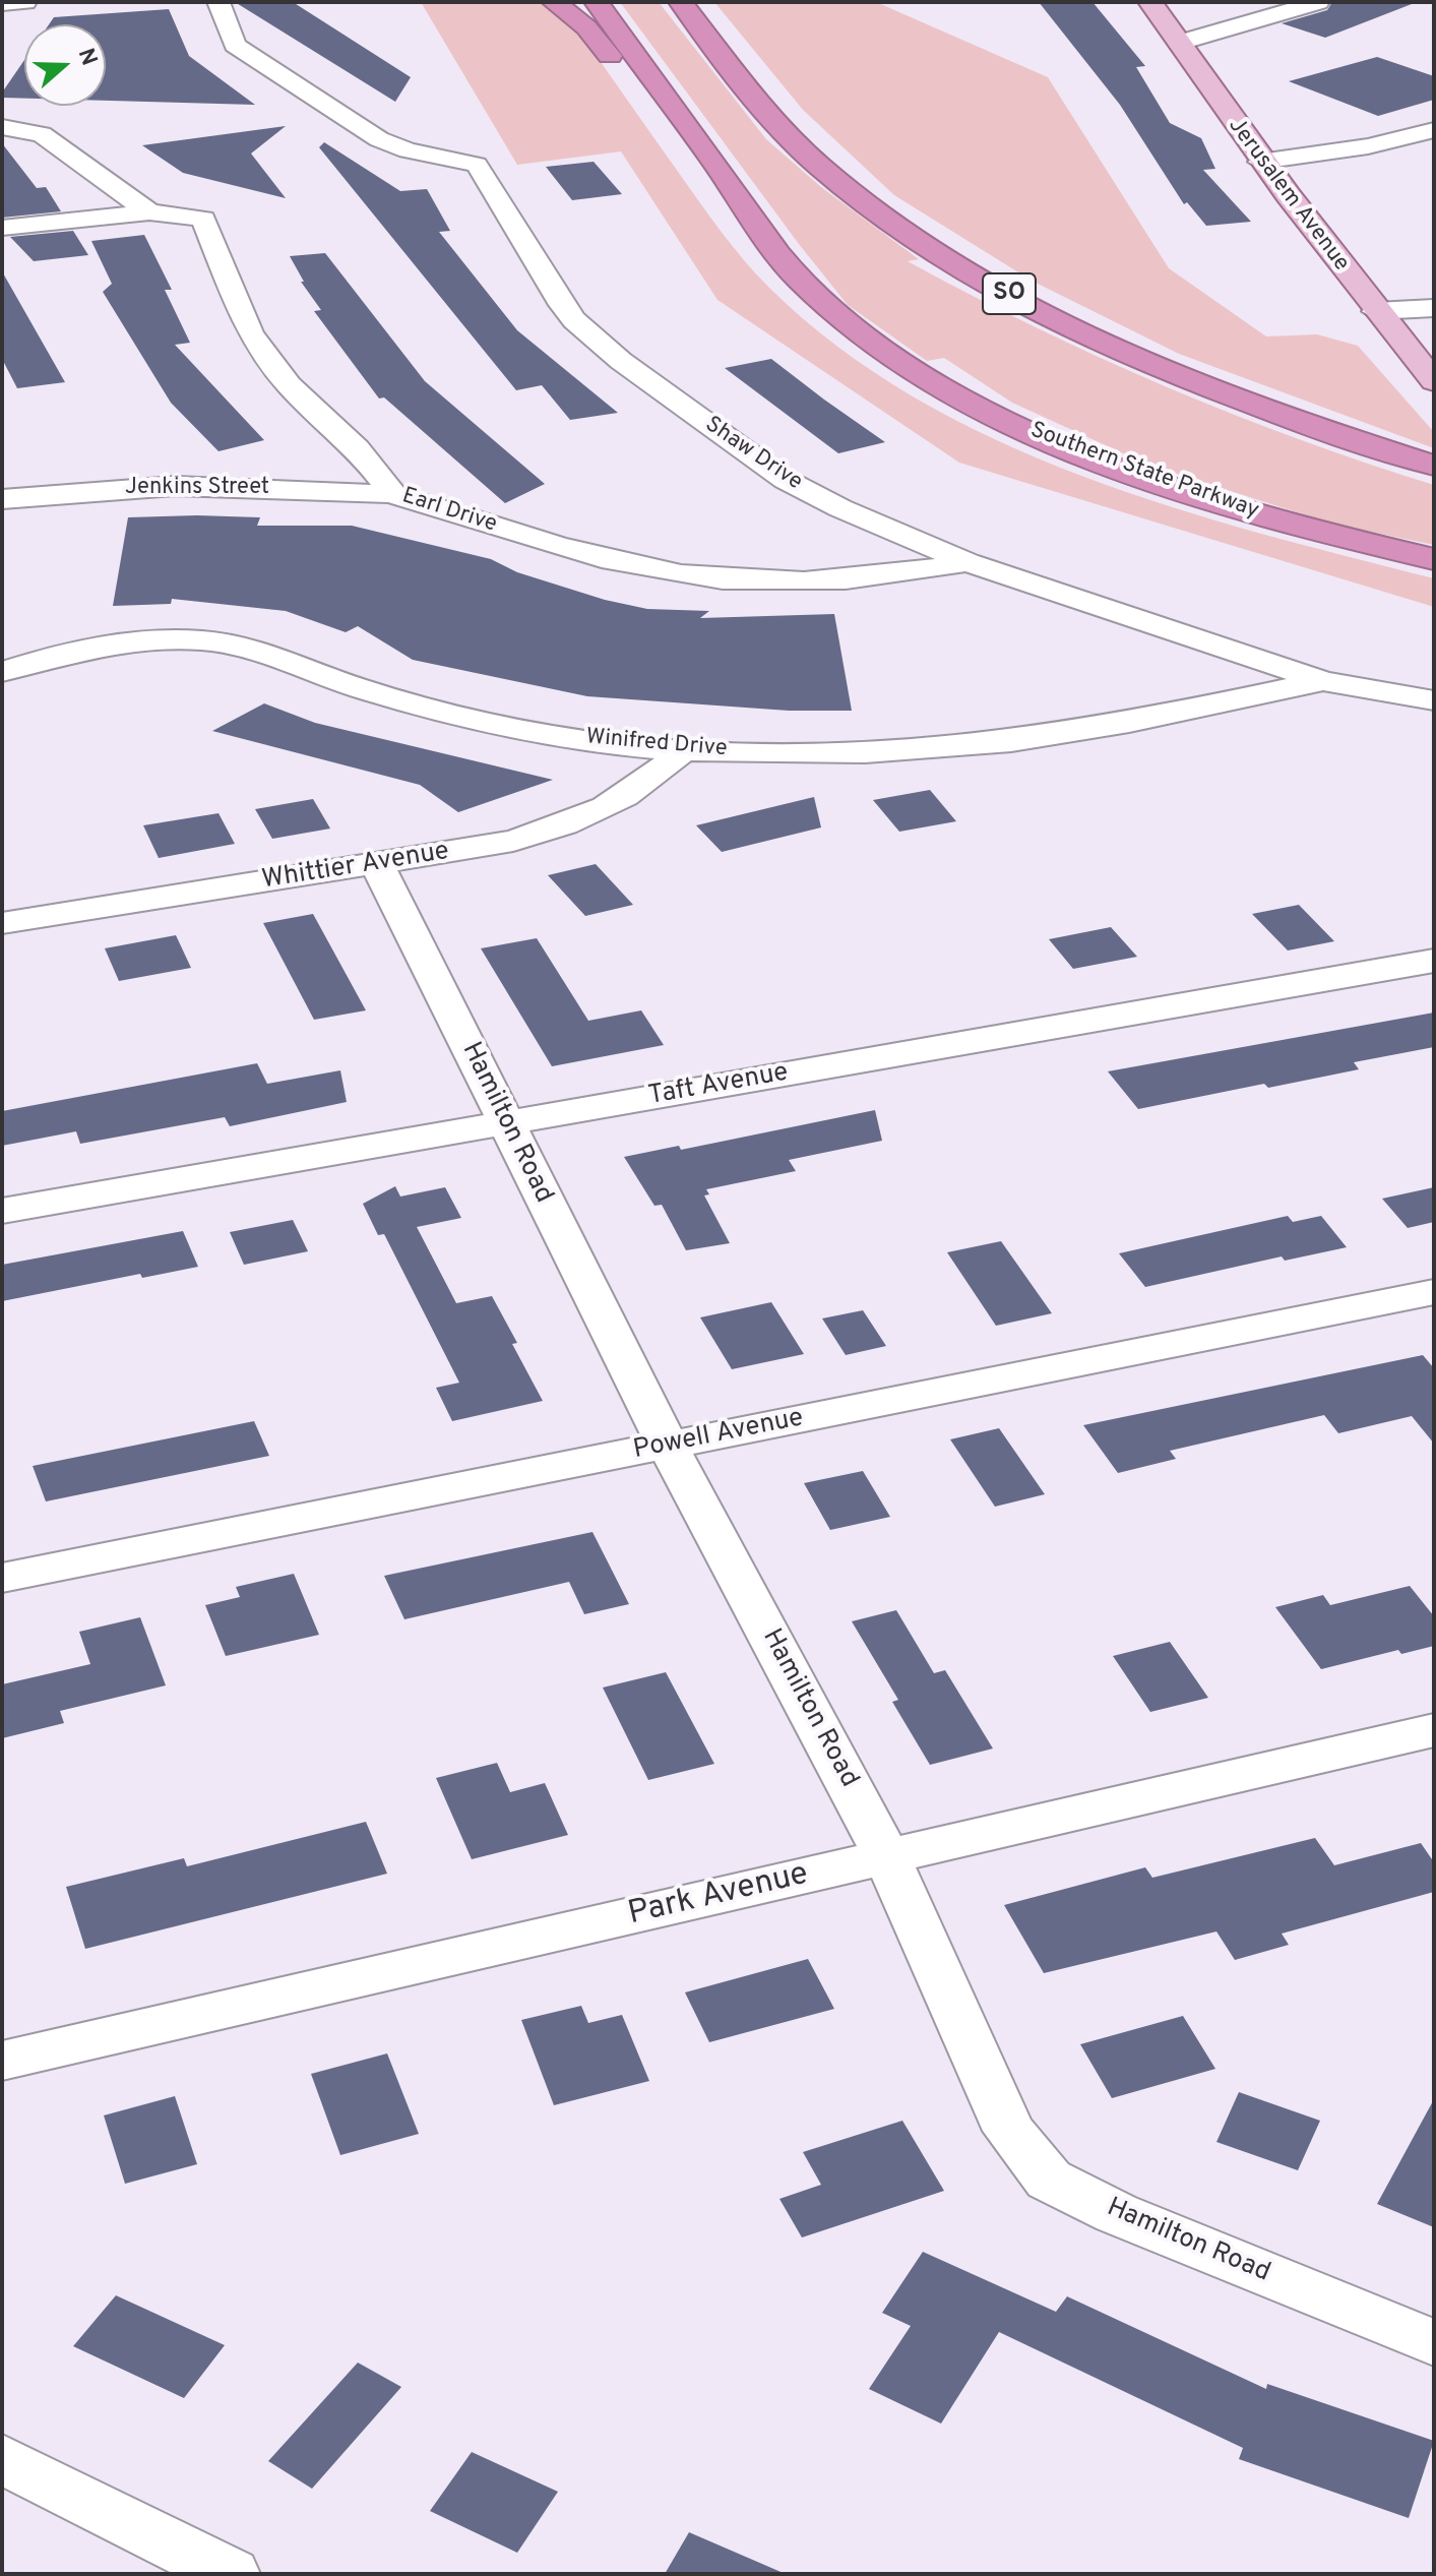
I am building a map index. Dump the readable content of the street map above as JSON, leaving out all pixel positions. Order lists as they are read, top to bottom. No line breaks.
{"streets":{"highway":["SO","Southern State Parkway"],"main road":["Jerusalem Avenue"],"street":["Shaw Drive","Jenkins Street","Earl Drive","Winifred Drive","Whittier Avenue","Taft Avenue","Hamilton Road","Powell Avenue","Park Avenue"]},"crossings":[["Shaw Drive","Earl Drive"],["Shaw Drive","Winifred Drive"],["Jenkins Street","Earl Drive"],["Winifred Drive","Whittier Avenue"],["Whittier Avenue","Hamilton Road"],["Taft Avenue","Hamilton Road"],["Hamilton Road","Powell Avenue"],["Hamilton Road","Park Avenue"]],"north":"right"}
